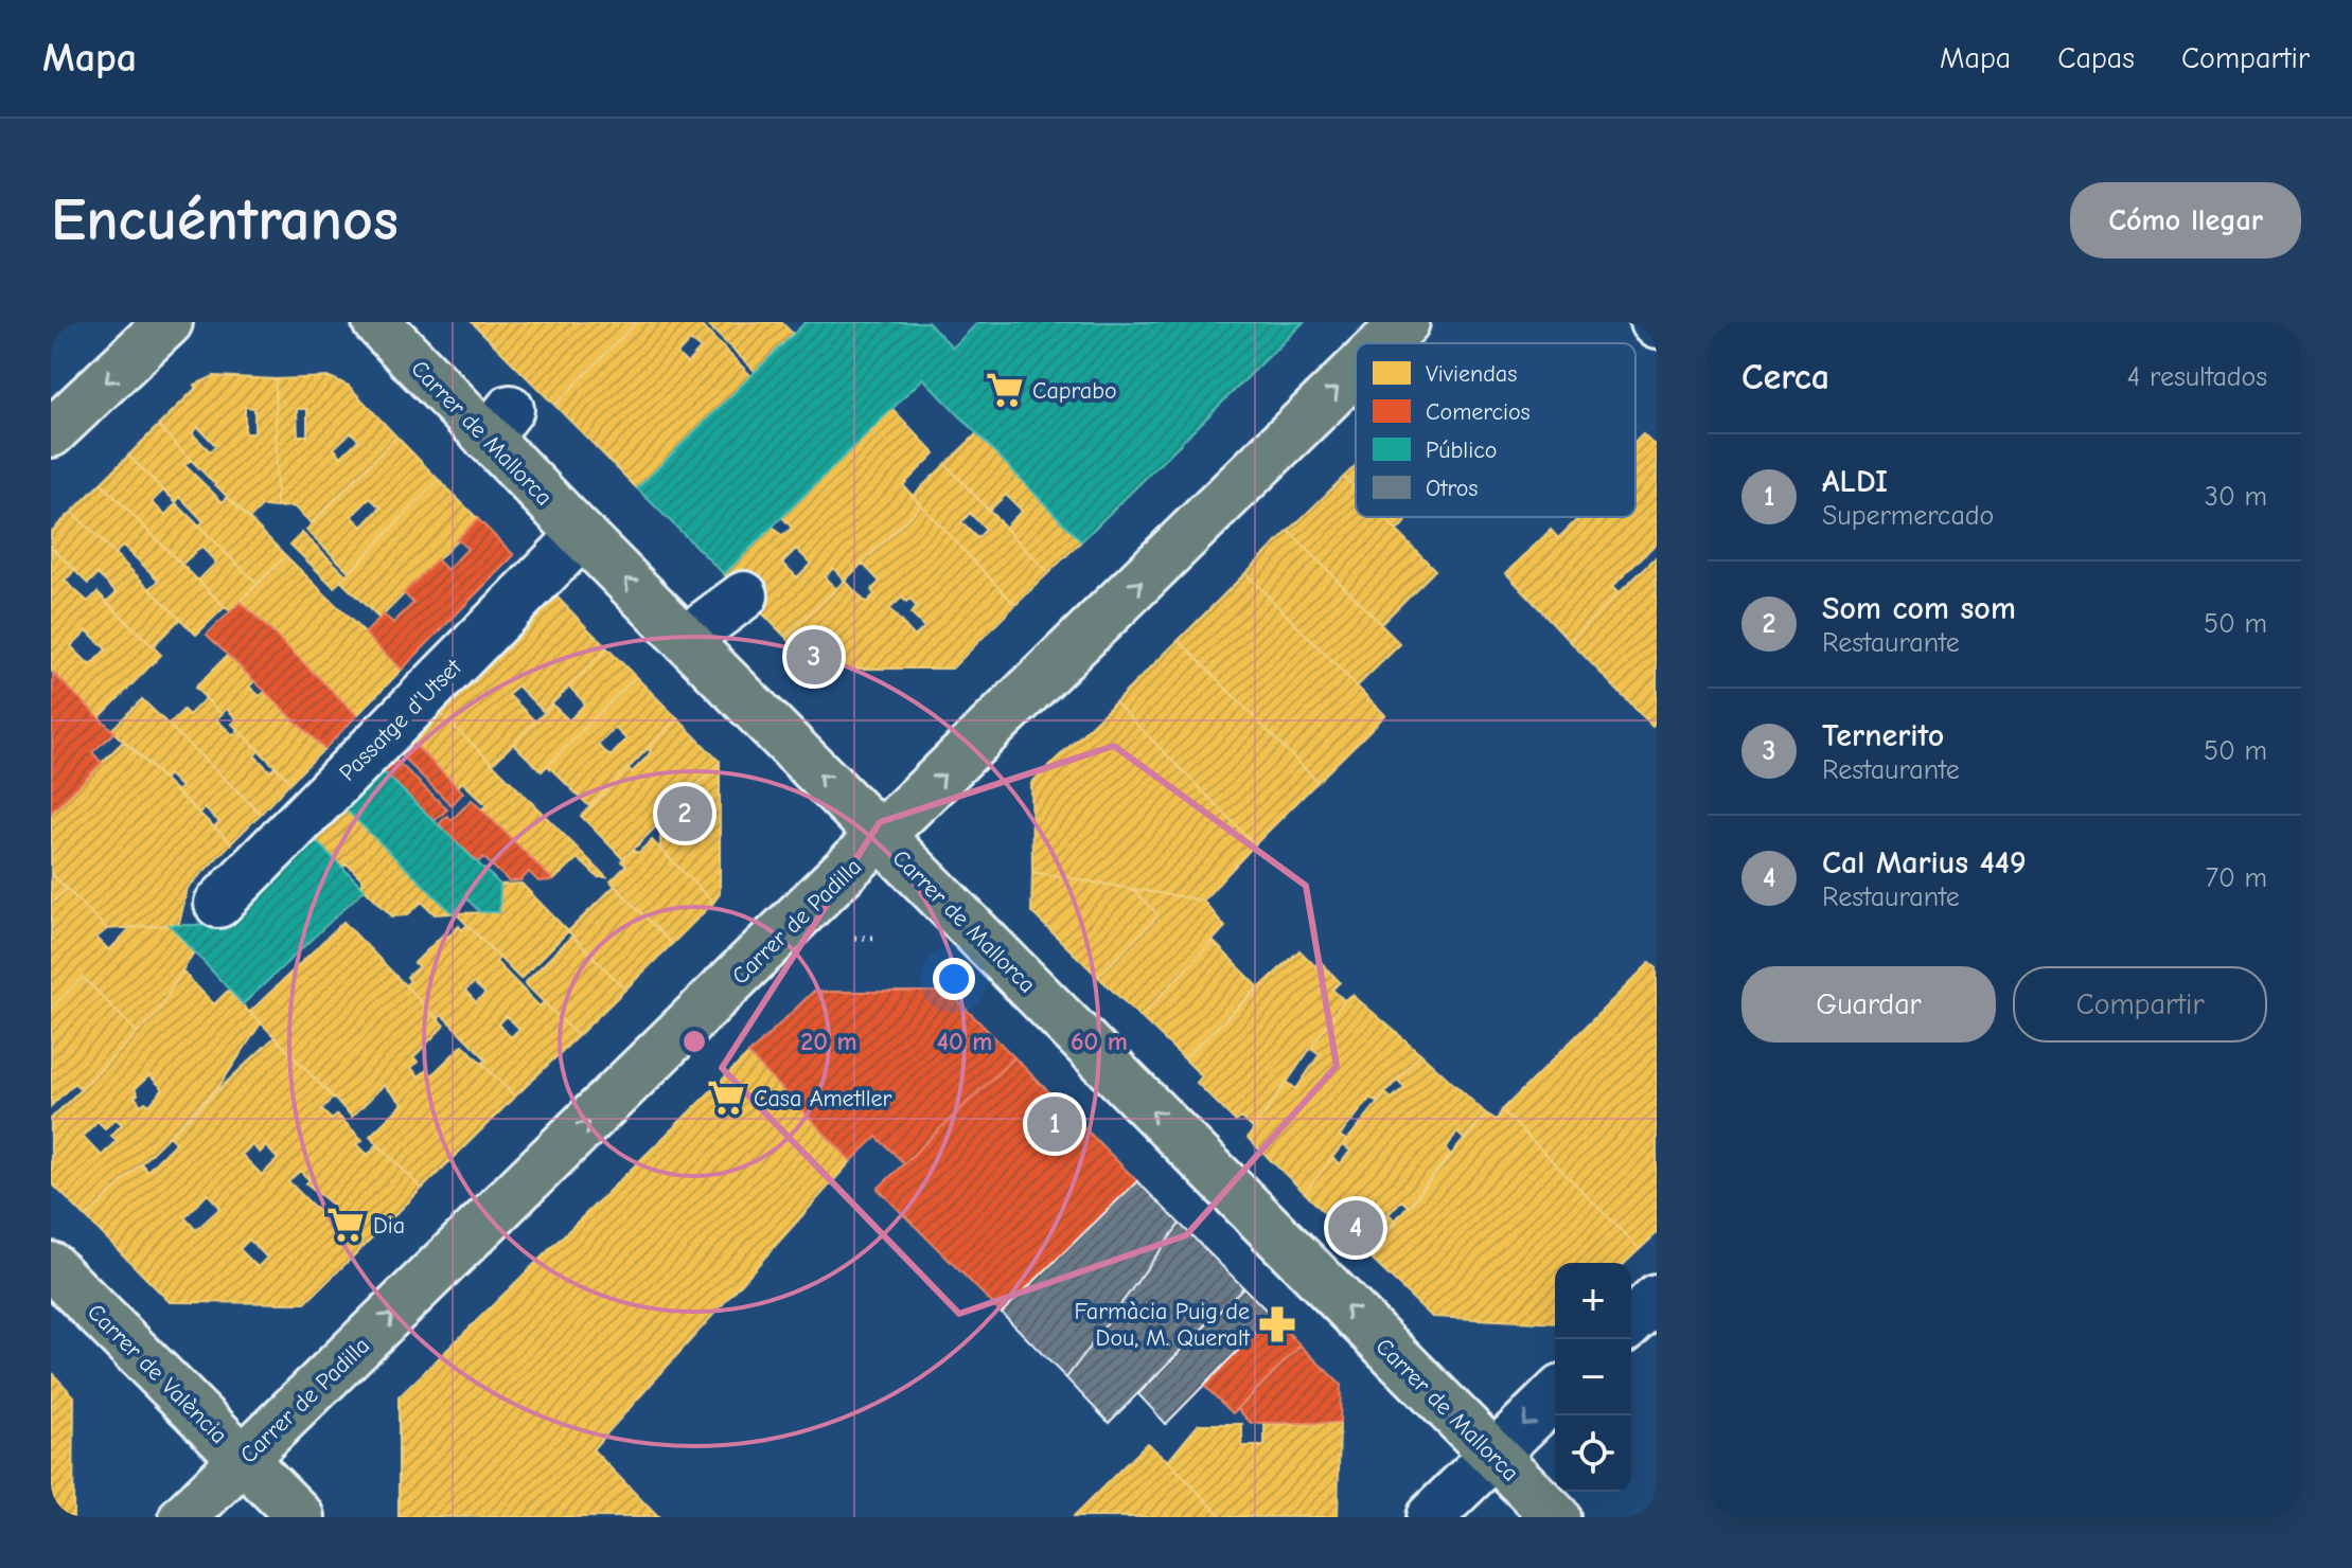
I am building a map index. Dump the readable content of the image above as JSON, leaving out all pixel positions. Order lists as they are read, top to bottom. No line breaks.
{"streets":{"main road":["Carrer de Mallorca","Carrer de Padilla","Carrer de València"],"street":["Passatge d'Utset"]},"crossings":[["Carrer de Mallorca","Passatge d'Utset"],["Carrer de Mallorca","Carrer de Padilla"],["Carrer de Padilla","Carrer de València"]],"one_way":["Carrer de Mallorca","Carrer de Padilla"],"places":{"supermarket":["Caprabo","Casa Ametller","Dia"],"pharmacy":["Farmàcia Puig de Dou, M. Queralt"]},"legend":["Viviendas","Comercios","Público","Otros"],"page":{"header":"Mapa","nav":["Mapa","Capas","Compartir"],"buttons":["Cómo llegar",["Guardar","Compartir"]],"title":"Encuéntranos","heading":["Cerca","4 resultados"],"list":[{"mark":"1","name":"ALDI","note":"Supermercado","value":"30 m"},{"mark":"2","name":"Som com som","note":"Restaurante","value":"50 m"},{"mark":"3","name":"Ternerito","note":"Restaurante","value":"50 m"},{"mark":"4","name":"Cal Marius 449","note":"Restaurante","value":"70 m"}],"pins":["3","2","1","4"],"map_buttons":["+","−"]},"rings":["20 m","40 m","60 m"]}
